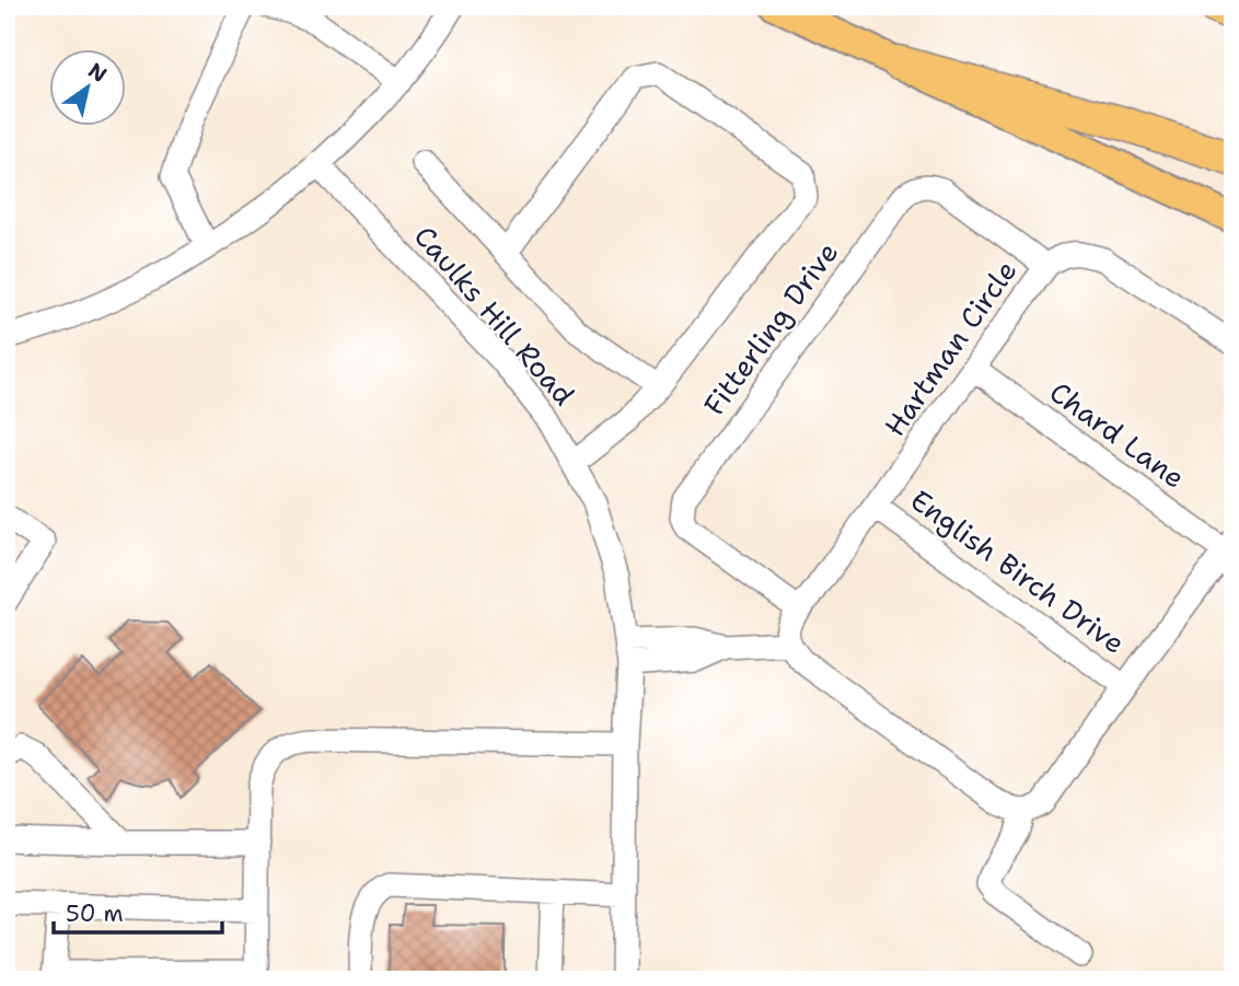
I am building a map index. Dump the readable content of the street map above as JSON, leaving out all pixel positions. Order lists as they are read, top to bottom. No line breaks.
{"streets":{"street":["Caulks Hill Road","Fitterling Drive","Hartman Circle","Chard Lane","English Birch Drive"]},"crossings":[["Fitterling Drive","Hartman Circle"],["Hartman Circle","Chard Lane"],["Hartman Circle","English Birch Drive"]],"scale_bar":"50 m","north":"top right"}
